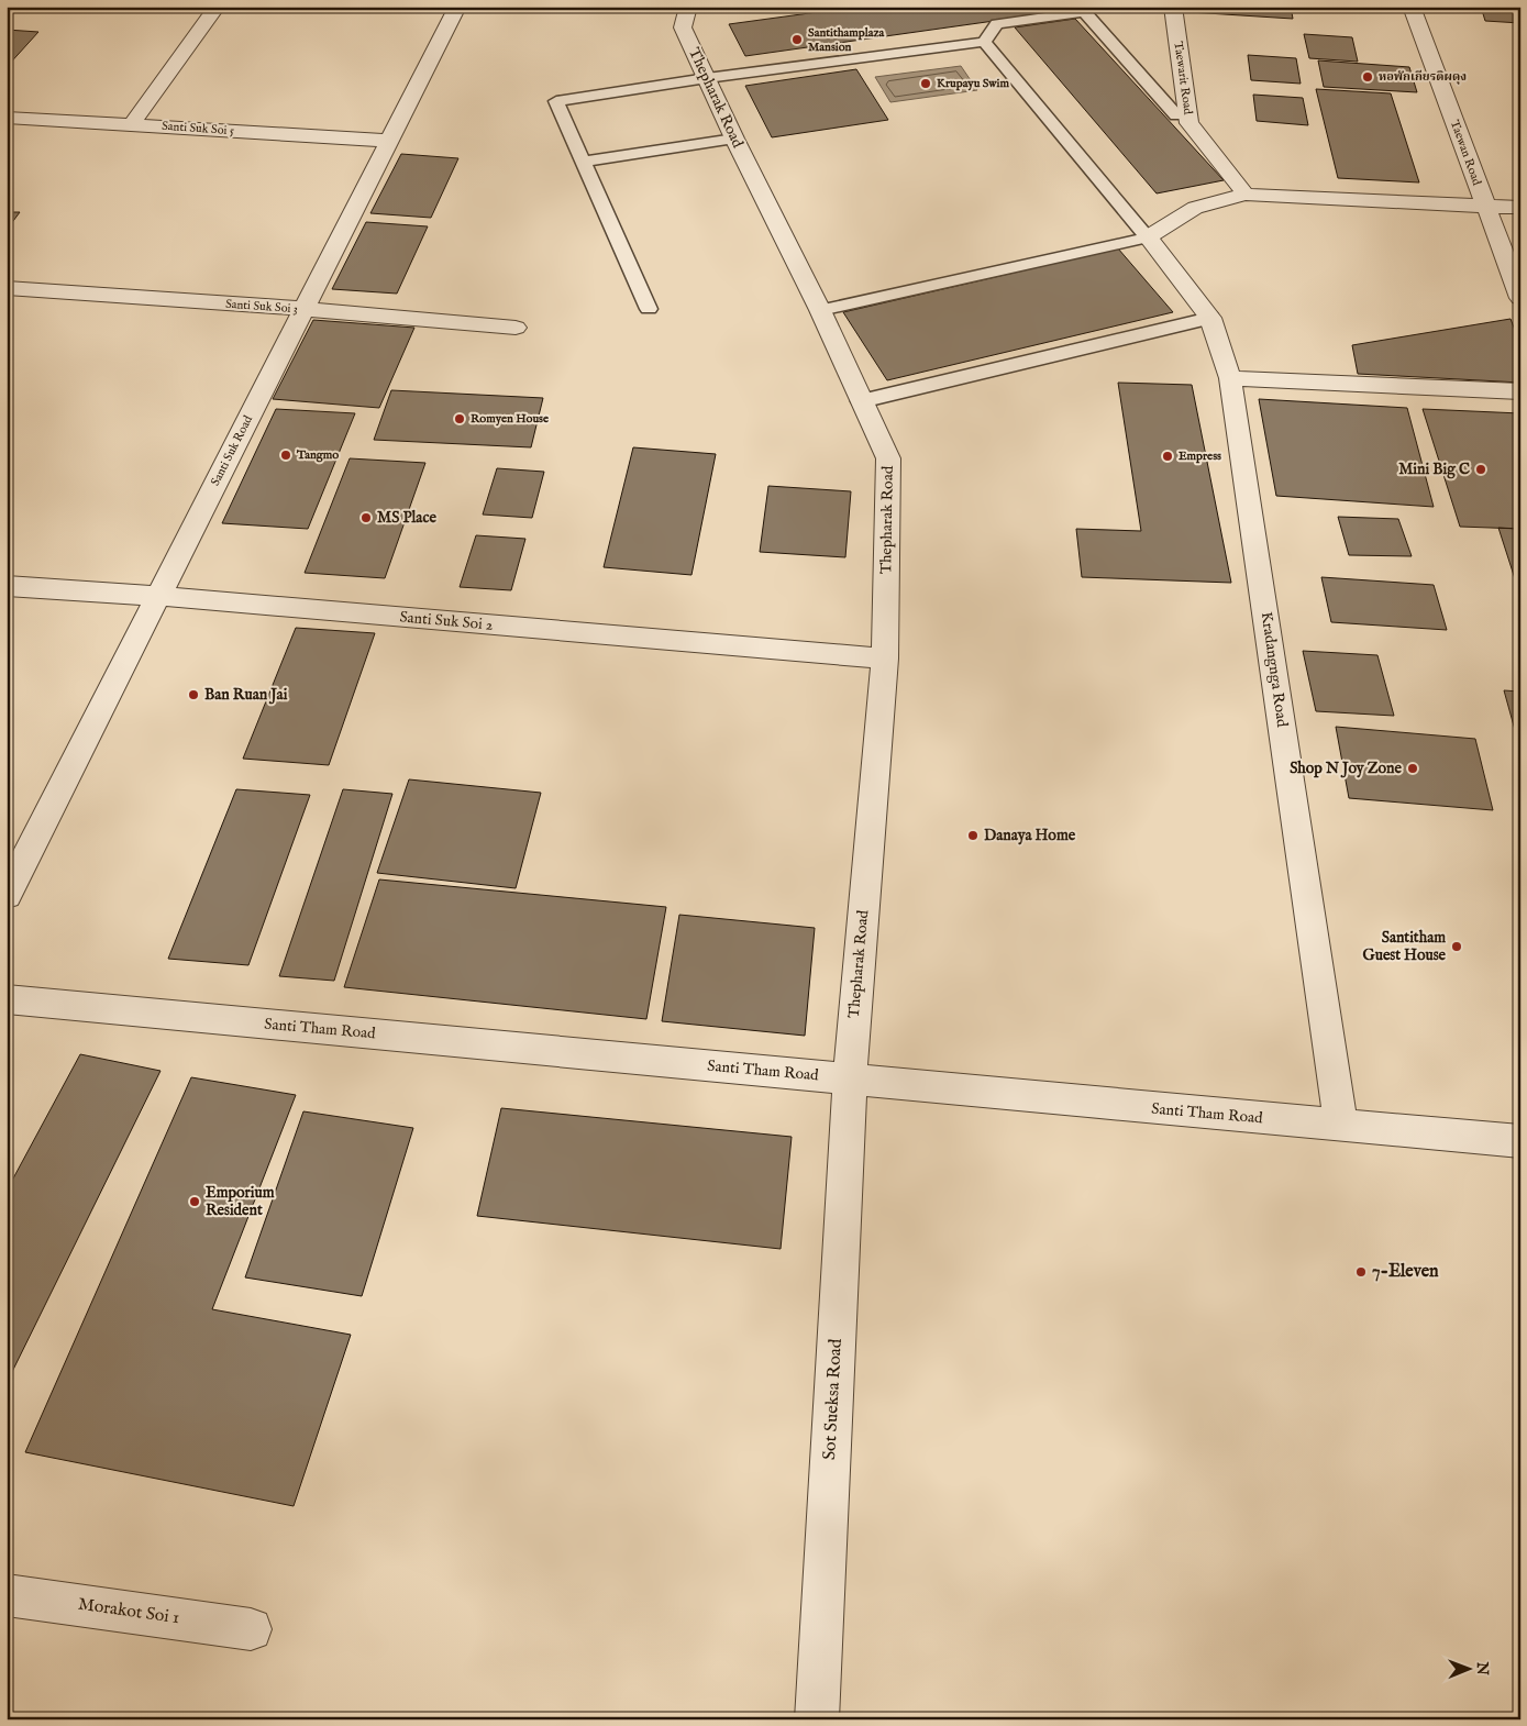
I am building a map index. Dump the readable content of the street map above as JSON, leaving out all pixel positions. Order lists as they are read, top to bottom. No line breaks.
{"streets":{"street":["Taewarit Road","Thepharak Road","Santi Suk Soi 5","Taewan Road","Santi Suk Soi 3","Santi Suk Road","Santi Suk Soi 2","Kradangnga Road","Santi Tham Road","Sot Sueksa Road","Morakot Soi 1"]},"crossings":[["Thepharak Road","Santi Suk Soi 2"],["Thepharak Road","Santi Tham Road"],["Thepharak Road","Sot Sueksa Road"],["Santi Suk Soi 5","Santi Suk Road"],["Santi Suk Soi 3","Santi Suk Road"],["Santi Suk Road","Santi Suk Soi 2"],["Kradangnga Road","Santi Tham Road"],["Santi Tham Road","Sot Sueksa Road"]],"places":["Santithamplaza Mansion","หอพักเกียรติผดุง","Krupayu Swim","Romyen House","Tangmo","Empress","Mini Big C","MS Place","Ban Ruan Jai","Shop N Joy Zone","Danaya Home","Santitham Guest House","Emporium Resident","7-Eleven"],"north":"right"}
